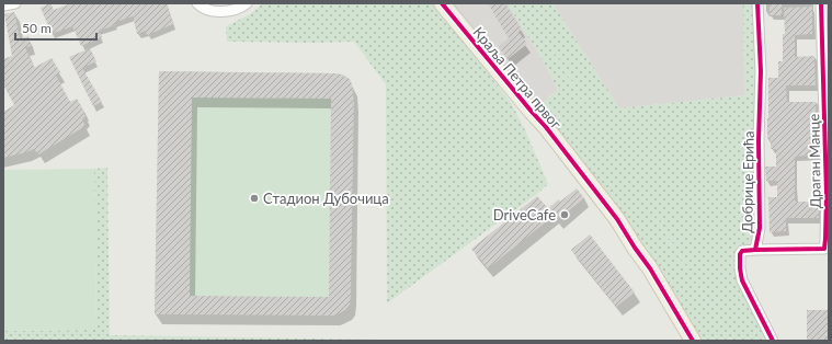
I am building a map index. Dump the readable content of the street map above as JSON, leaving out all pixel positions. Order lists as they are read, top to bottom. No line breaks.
{"streets":{"main road":["Краља Петра првог"],"street":["Драган Манце","Добрице Ерића"]},"crossings":[["Драган Манце","Добрице Ерића"]],"places":["Стадион Дубочица","DriveCafe"],"scale_bar":"50 m"}
